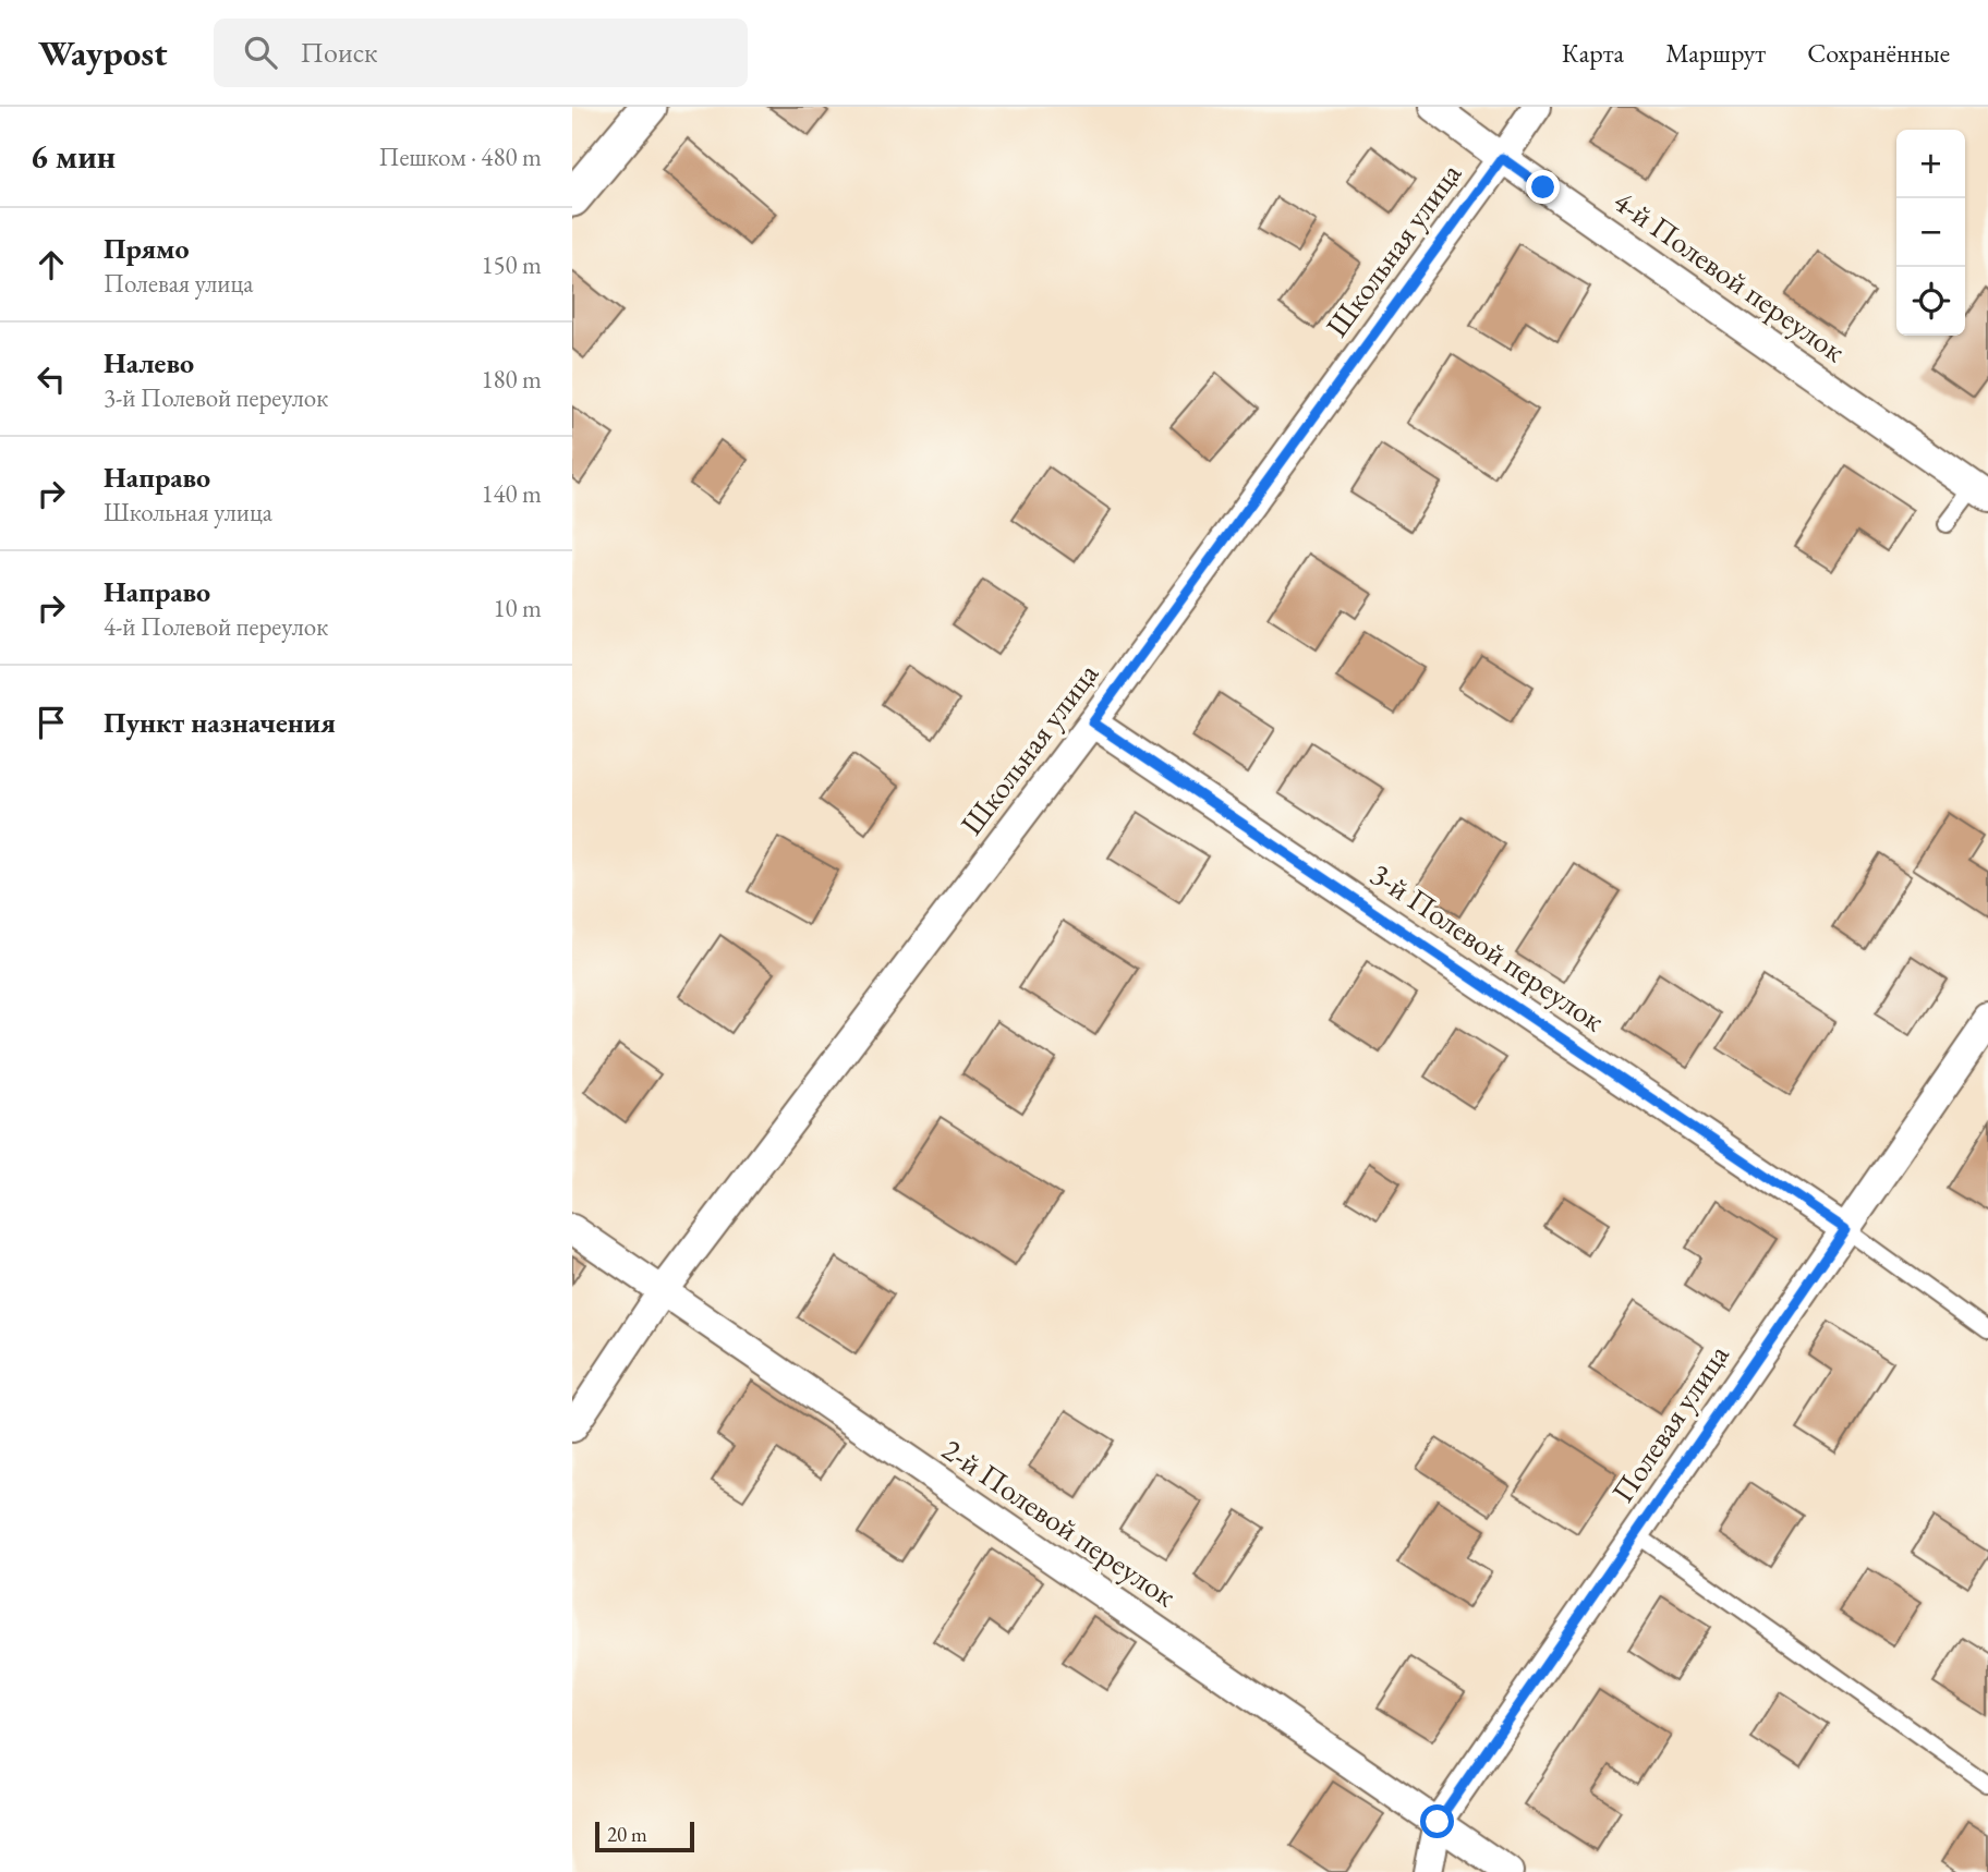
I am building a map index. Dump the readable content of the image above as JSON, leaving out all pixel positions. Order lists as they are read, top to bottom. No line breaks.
{"streets":{"street":["Школьная улица","4-й Полевой переулок","3-й Полевой переулок","Полевая улица","2-й Полевой переулок"]},"crossings":[["Школьная улица","4-й Полевой переулок"],["Школьная улица","3-й Полевой переулок"],["Школьная улица","2-й Полевой переулок"],["3-й Полевой переулок","Полевая улица"],["Полевая улица","2-й Полевой переулок"]],"scale_bar":"20 m","page":{"header":"Waypost","search":"Поиск","nav":["Карта","Маршрут","Сохранённые"],"heading":["6 мин","Пешком · 480 m"],"map_buttons":["+","−"],"list":[["Прямо","Полевая улица","150 m"],["Налево","3-й Полевой переулок","180 m"],["Направо","Школьная улица","140 m"],["Направо","4-й Полевой переулок","10 m"],"Пункт назначения"],"scale":"20 m"}}
